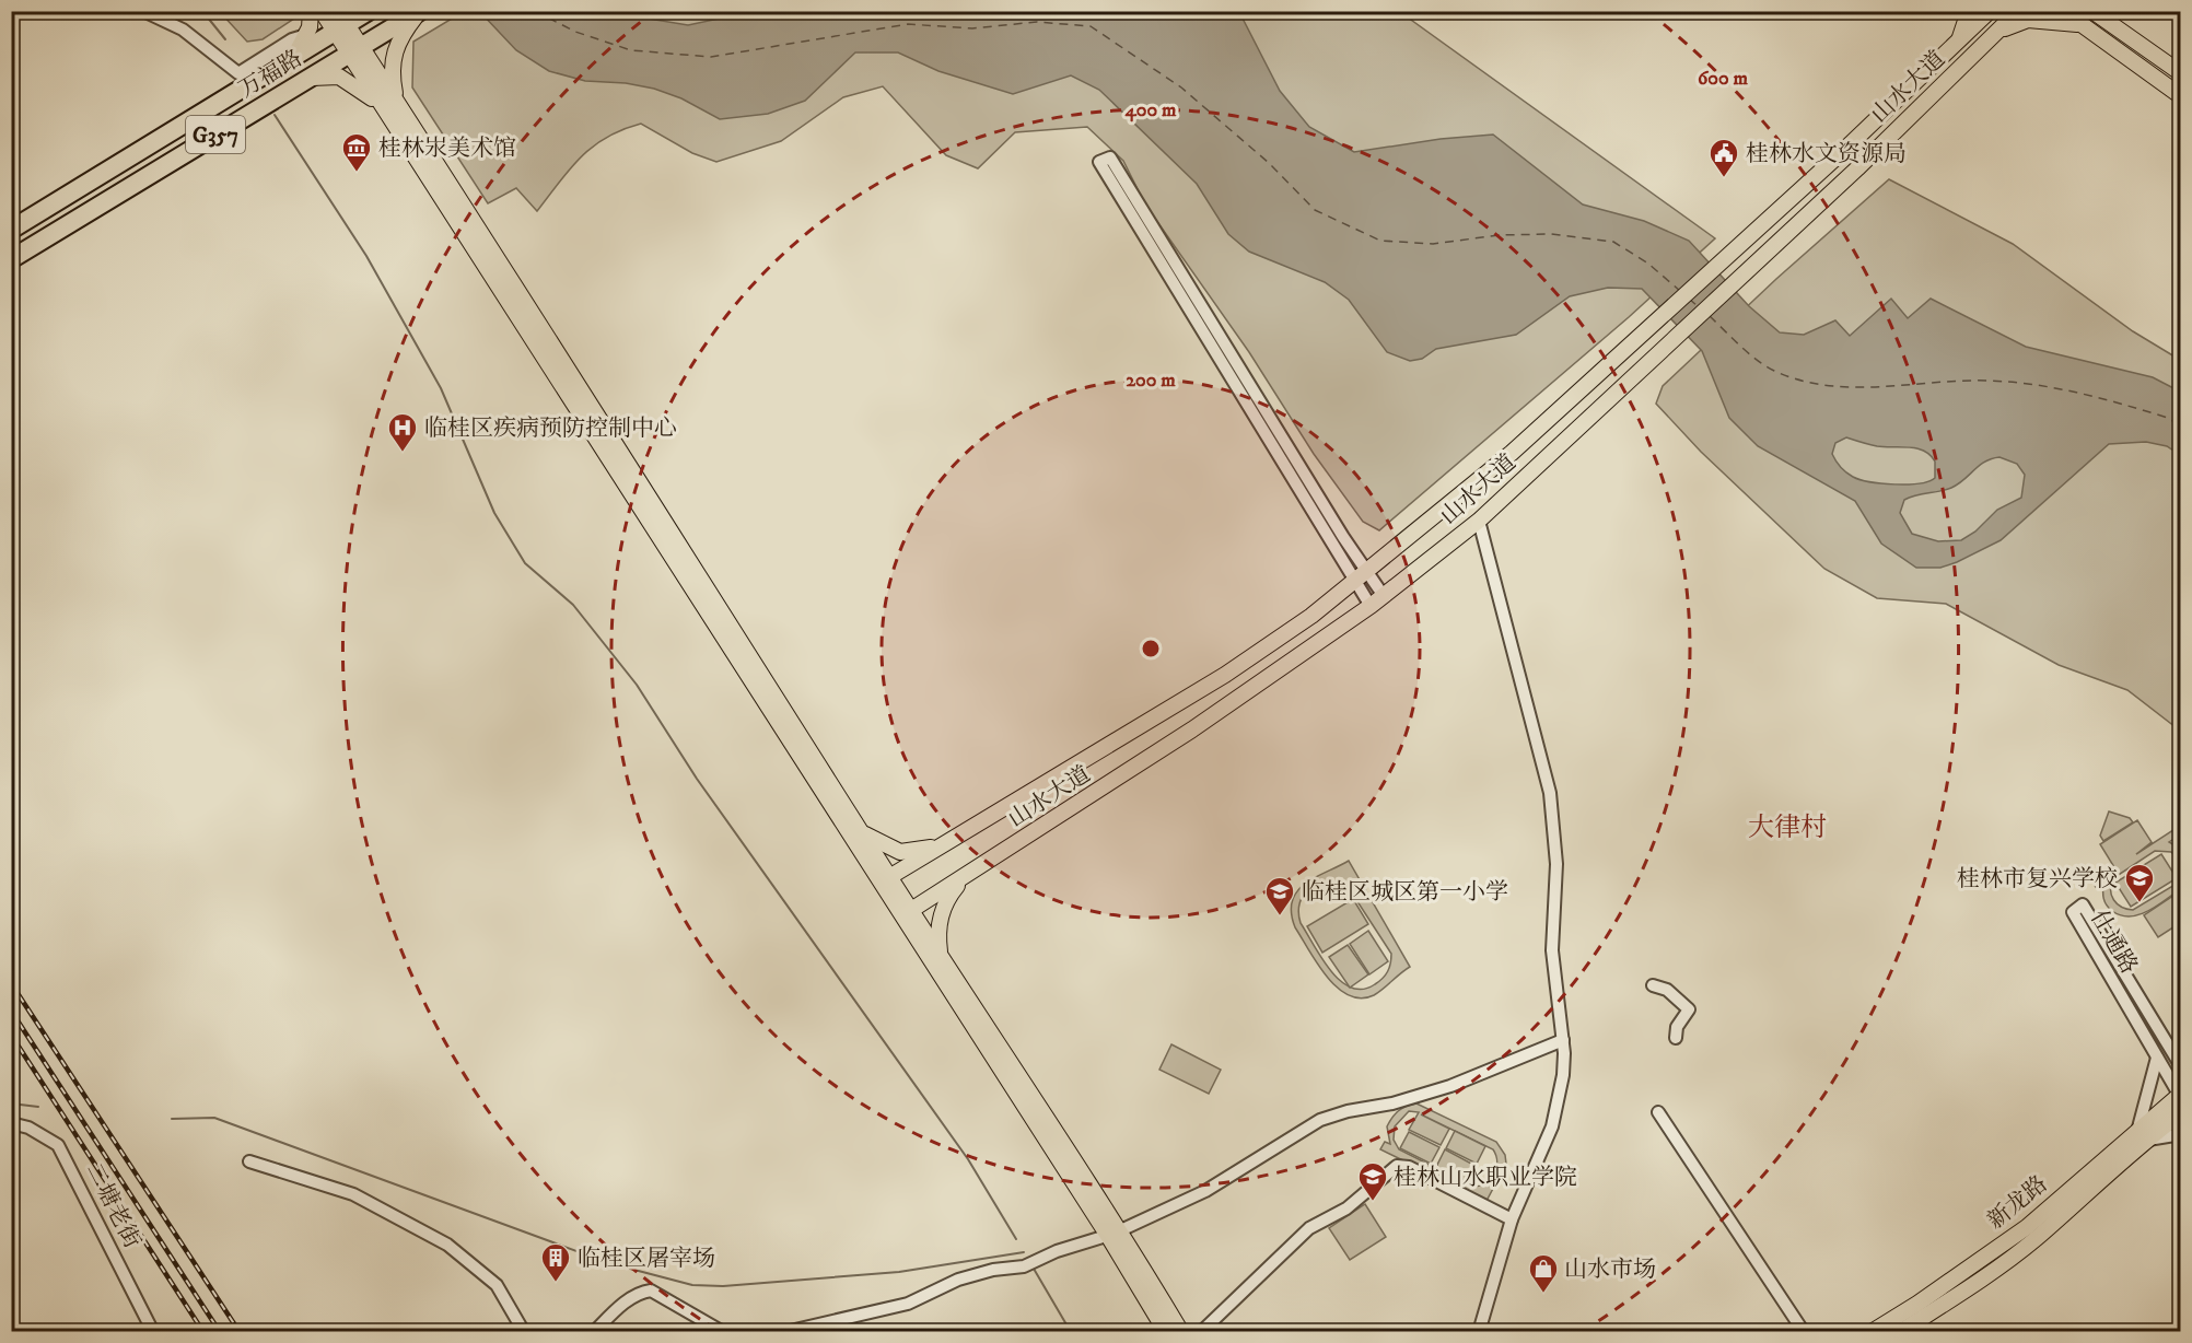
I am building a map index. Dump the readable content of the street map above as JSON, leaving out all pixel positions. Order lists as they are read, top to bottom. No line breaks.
{"streets":{"highway":["万福路","G357"],"main road":["山水大道","新龙路"],"street":["仕通路","二塘老街"]},"crossings":[["仕通路","新龙路"]],"districts":["大律村"],"places":{"museum":["桂林汖美术馆"],"public building":["桂林水文资源局"],"hospital":["临桂区疾病预防控制中心"],"school or university":["桂林市复兴学校","临桂区城区第一小学","桂林山水职业学院"],"building":["临桂区屠宰场"],"shop":["山水市场"]},"rings":["600 m","400 m","200 m"]}
